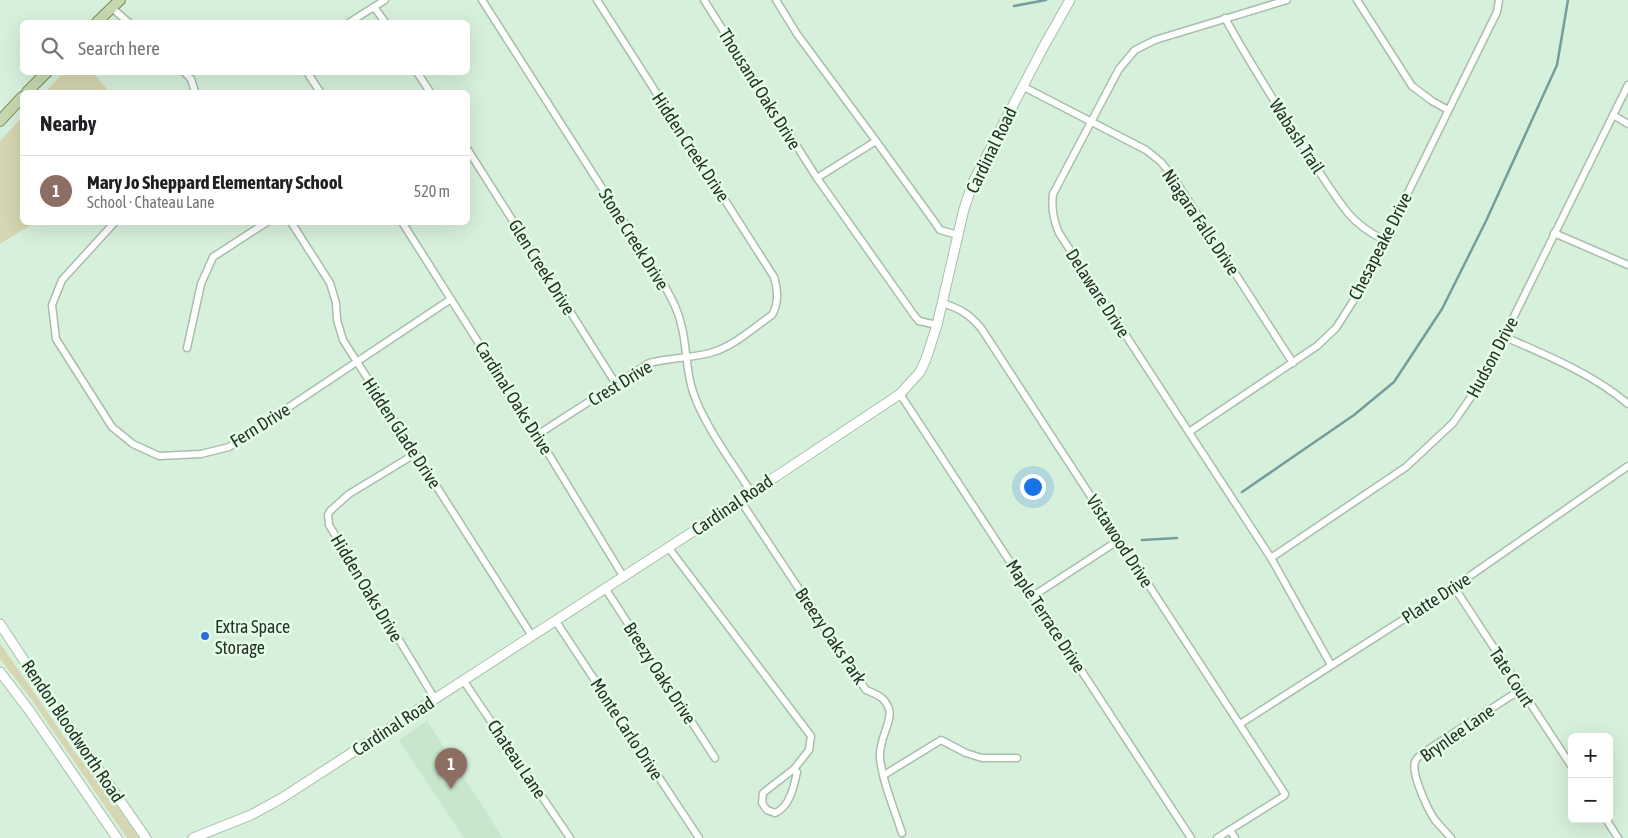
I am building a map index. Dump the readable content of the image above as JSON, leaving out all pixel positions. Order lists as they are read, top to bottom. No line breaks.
{"streets":{"street":["Thousand Oaks Drive","Wabash Trail","Hidden Creek Drive","Cardinal Road","Niagara Falls Drive","Stone Creek Drive","Chesapeake Drive","Glen Creek Drive","Delaware Drive","Hudson Drive","Crest Drive","Cardinal Oaks Drive","Fern Drive","Hidden Glade Drive","Vistawood Drive","Hidden Oaks Drive","Platte Drive","Maple Terrace Drive","Breezy Oaks Park","Breezy Oaks Drive","Tate Court","Monte Carlo Drive","Rendon Bloodworth Road","Brynlee Lane","Chateau Lane"]},"crossings":[["Thousand Oaks Drive","Cardinal Road"],["Wabash Trail","Chesapeake Drive"],["Wabash Trail","Delaware Drive"],["Hidden Creek Drive","Crest Drive"],["Cardinal Road","Niagara Falls Drive"],["Cardinal Road","Stone Creek Drive"],["Cardinal Road","Cardinal Oaks Drive"],["Cardinal Road","Hidden Glade Drive"],["Cardinal Road","Vistawood Drive"],["Cardinal Road","Hidden Oaks Drive"],["Cardinal Road","Maple Terrace Drive"],["Cardinal Road","Breezy Oaks Park"],["Cardinal Road","Breezy Oaks Drive"],["Cardinal Road","Monte Carlo Drive"],["Cardinal Road","Chateau Lane"],["Niagara Falls Drive","Chesapeake Drive"],["Niagara Falls Drive","Delaware Drive"],["Stone Creek Drive","Crest Drive"],["Chesapeake Drive","Delaware Drive"],["Glen Creek Drive","Crest Drive"],["Delaware Drive","Hudson Drive"],["Delaware Drive","Platte Drive"],["Crest Drive","Cardinal Oaks Drive"],["Cardinal Oaks Drive","Fern Drive"],["Fern Drive","Hidden Glade Drive"],["Hidden Glade Drive","Hidden Oaks Drive"],["Vistawood Drive","Platte Drive"],["Platte Drive","Tate Court"],["Tate Court","Brynlee Lane"]],"places":["Extra Space Storage"],"page":{"search":"Search here","heading":"Nearby","list":[{"mark":"1","name":"Mary Jo Sheppard Elementary School","note":"School · Chateau Lane","value":"520 m"}],"map_buttons":["+","−"],"pins":"1"}}
